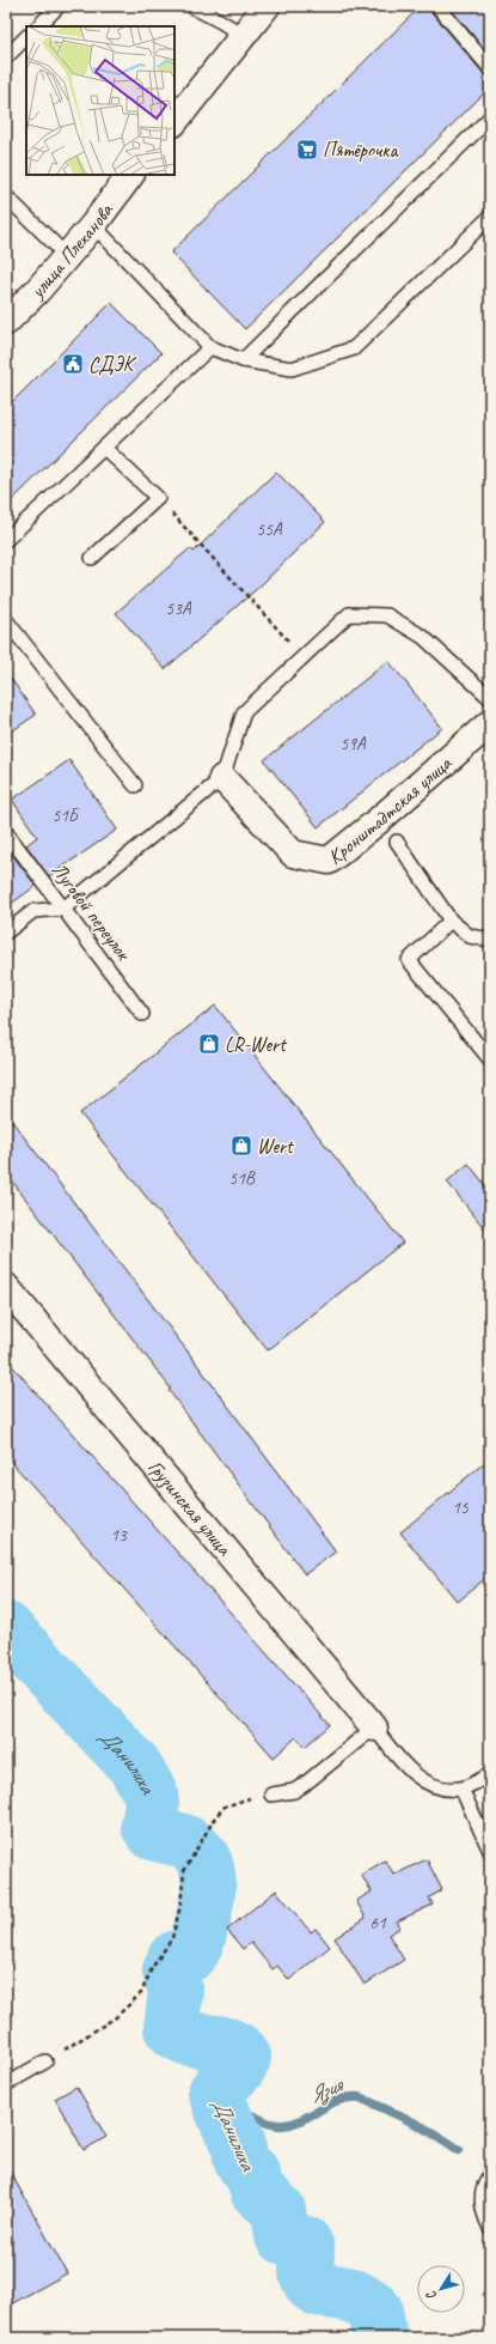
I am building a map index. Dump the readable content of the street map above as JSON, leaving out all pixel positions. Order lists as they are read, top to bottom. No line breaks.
{"streets":{"street":["улица Плеханова","Кронштадтская улица","Грузинская улица"],"lane":["Луговой переулок"]},"water":["Данилиха","Язия"],"places":{"supermarket":["Пятёрочка"],"public building":["СДЭК"],"shop":["LR-Wert","Wert"]},"house_numbers":["55А","53А","59А","51Б","51В","15","13","61"],"north":"bottom left"}
